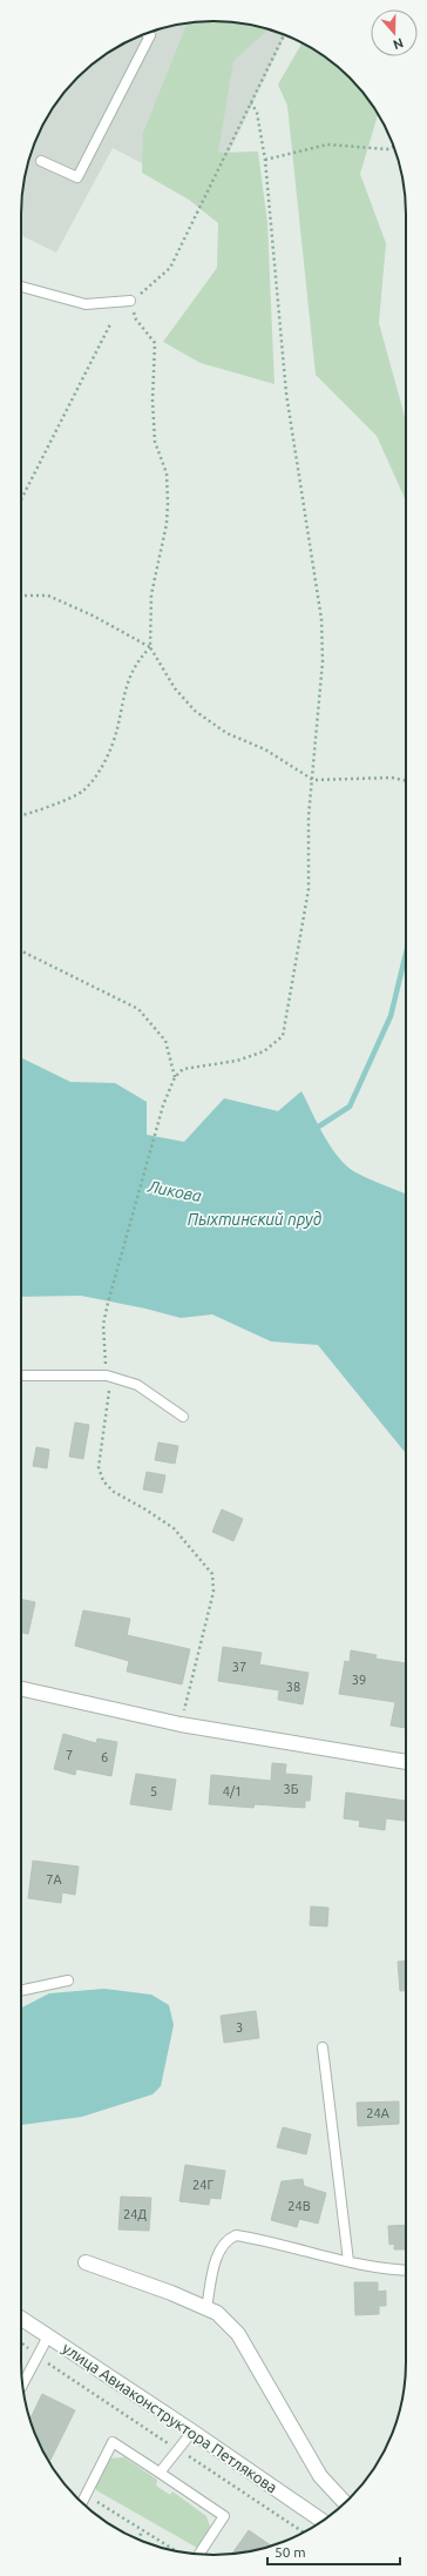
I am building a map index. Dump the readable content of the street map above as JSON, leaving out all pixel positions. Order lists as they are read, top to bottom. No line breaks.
{"streets":{"street":["улица Авиаконструктора Петлякова"]},"water":["Ликова","Пыхтинский пруд"],"house_numbers":["37","39","38","7","6","3Б","5","4/1","7А","3","24А","24Г","24В","24Д"],"scale_bar":"50 m","north":"bottom"}
